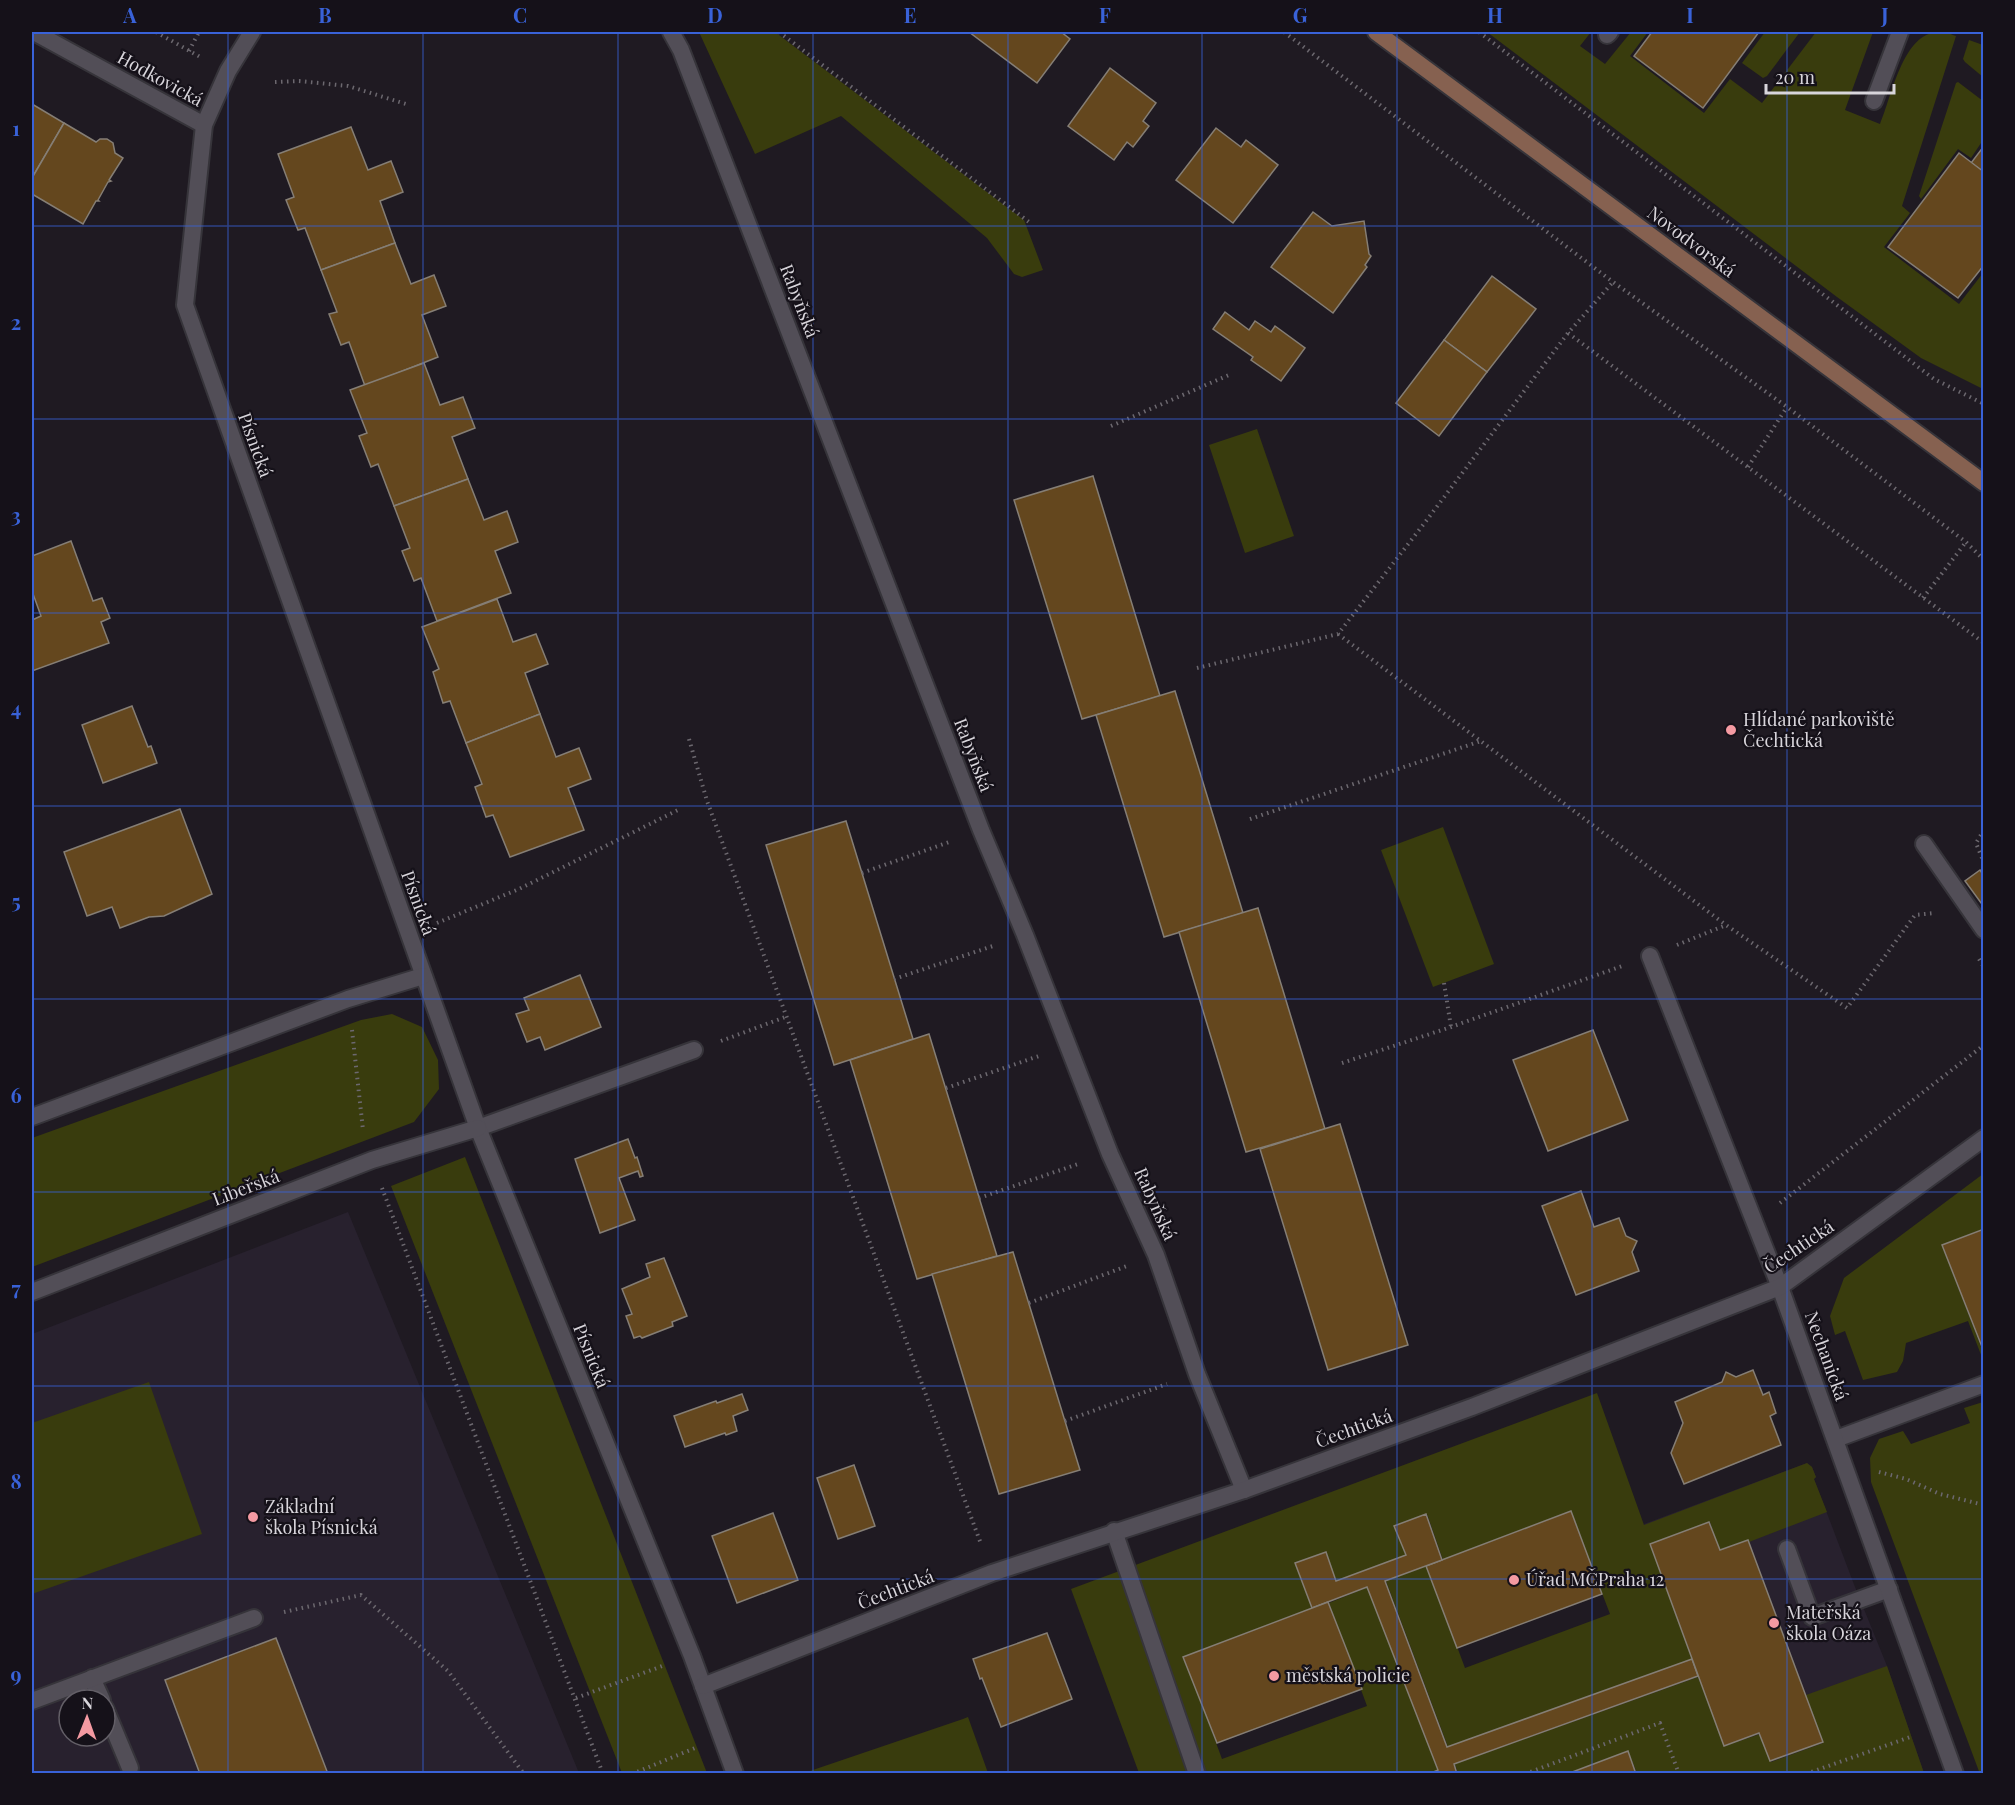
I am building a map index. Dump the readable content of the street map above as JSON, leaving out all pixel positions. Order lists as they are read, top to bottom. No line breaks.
{"streets":{"main road":["Novodvorská"],"street":["Hodkovická","Rabyňská","Písnická","Libeřská","Čechtická","Nechanická"]},"crossings":[["Hodkovická","Písnická"],["Rabyňská","Čechtická"],["Písnická","Libeřská"],["Písnická","Čechtická"],["Čechtická","Nechanická"]],"places":["Hlídané parkoviště Čechtická","Základní škola Písnická","Úřad MČPraha 12","Mateřská škola Oáza","městská policie"],"scale_bar":"20 m","north":"top","grid":{"columns":["A","B","C","D","E","F","G","H","I","J"],"rows":["1","2","3","4","5","6","7","8","9"]}}
